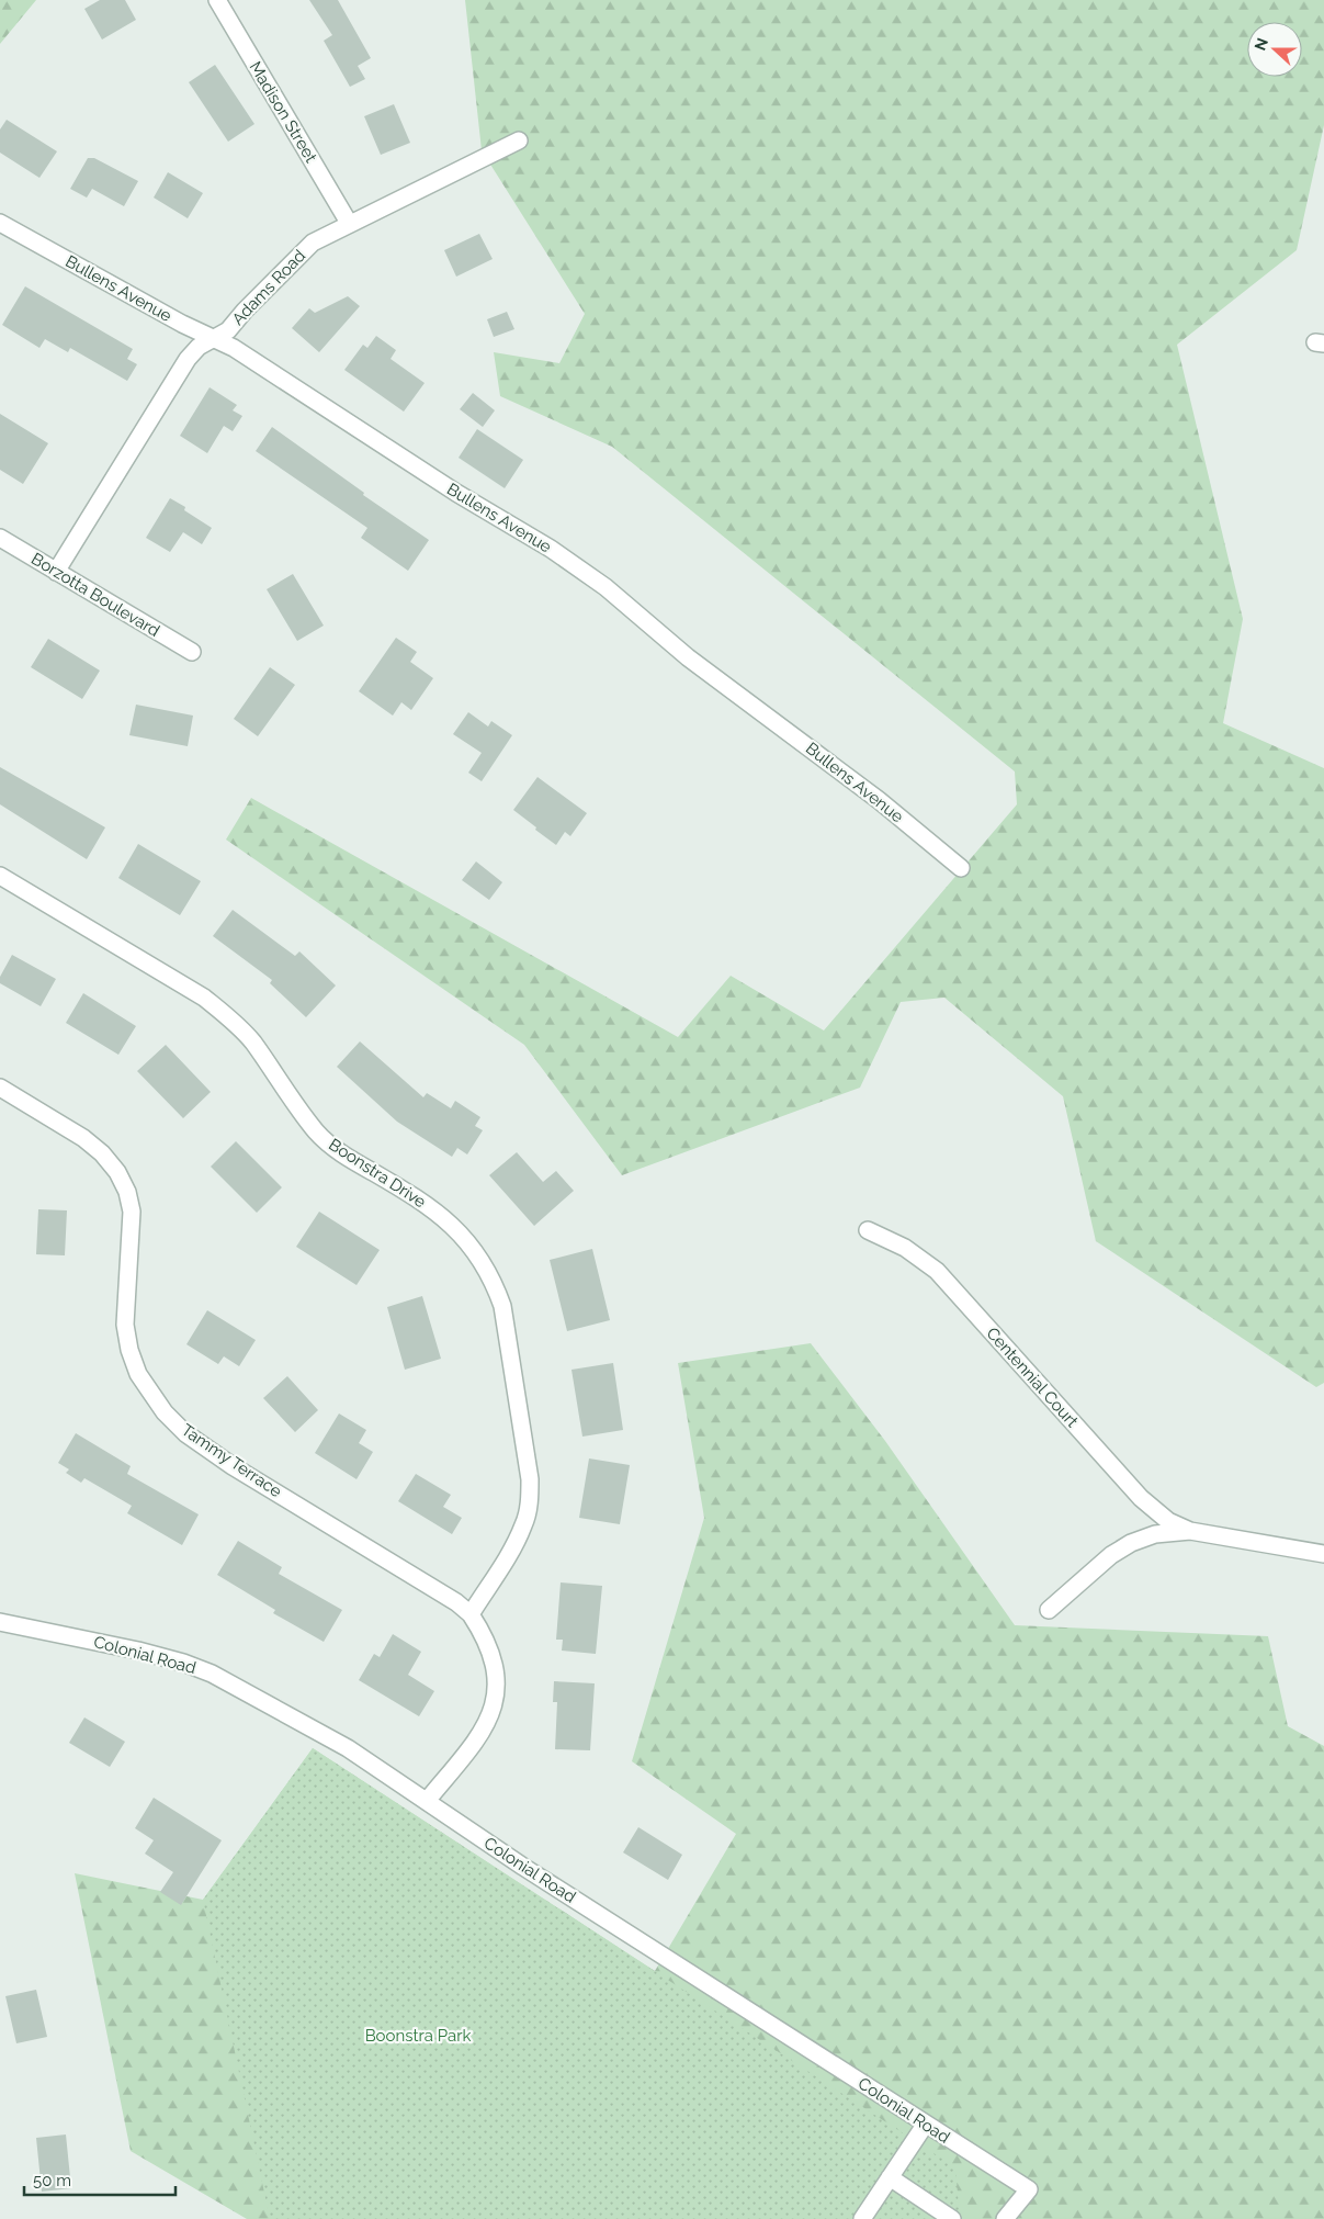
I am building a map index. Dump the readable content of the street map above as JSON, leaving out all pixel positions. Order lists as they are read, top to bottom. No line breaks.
{"streets":{"street":["Madison Street","Adams Road","Bullens Avenue","Borzotta Boulevard","Boonstra Drive","Centennial Court","Tammy Terrace","Colonial Road"]},"crossings":[["Madison Street","Adams Road"],["Adams Road","Bullens Avenue"],["Adams Road","Borzotta Boulevard"],["Boonstra Drive","Tammy Terrace"],["Tammy Terrace","Colonial Road"]],"parks":["Boonstra Park"],"scale_bar":"50 m","north":"left"}
